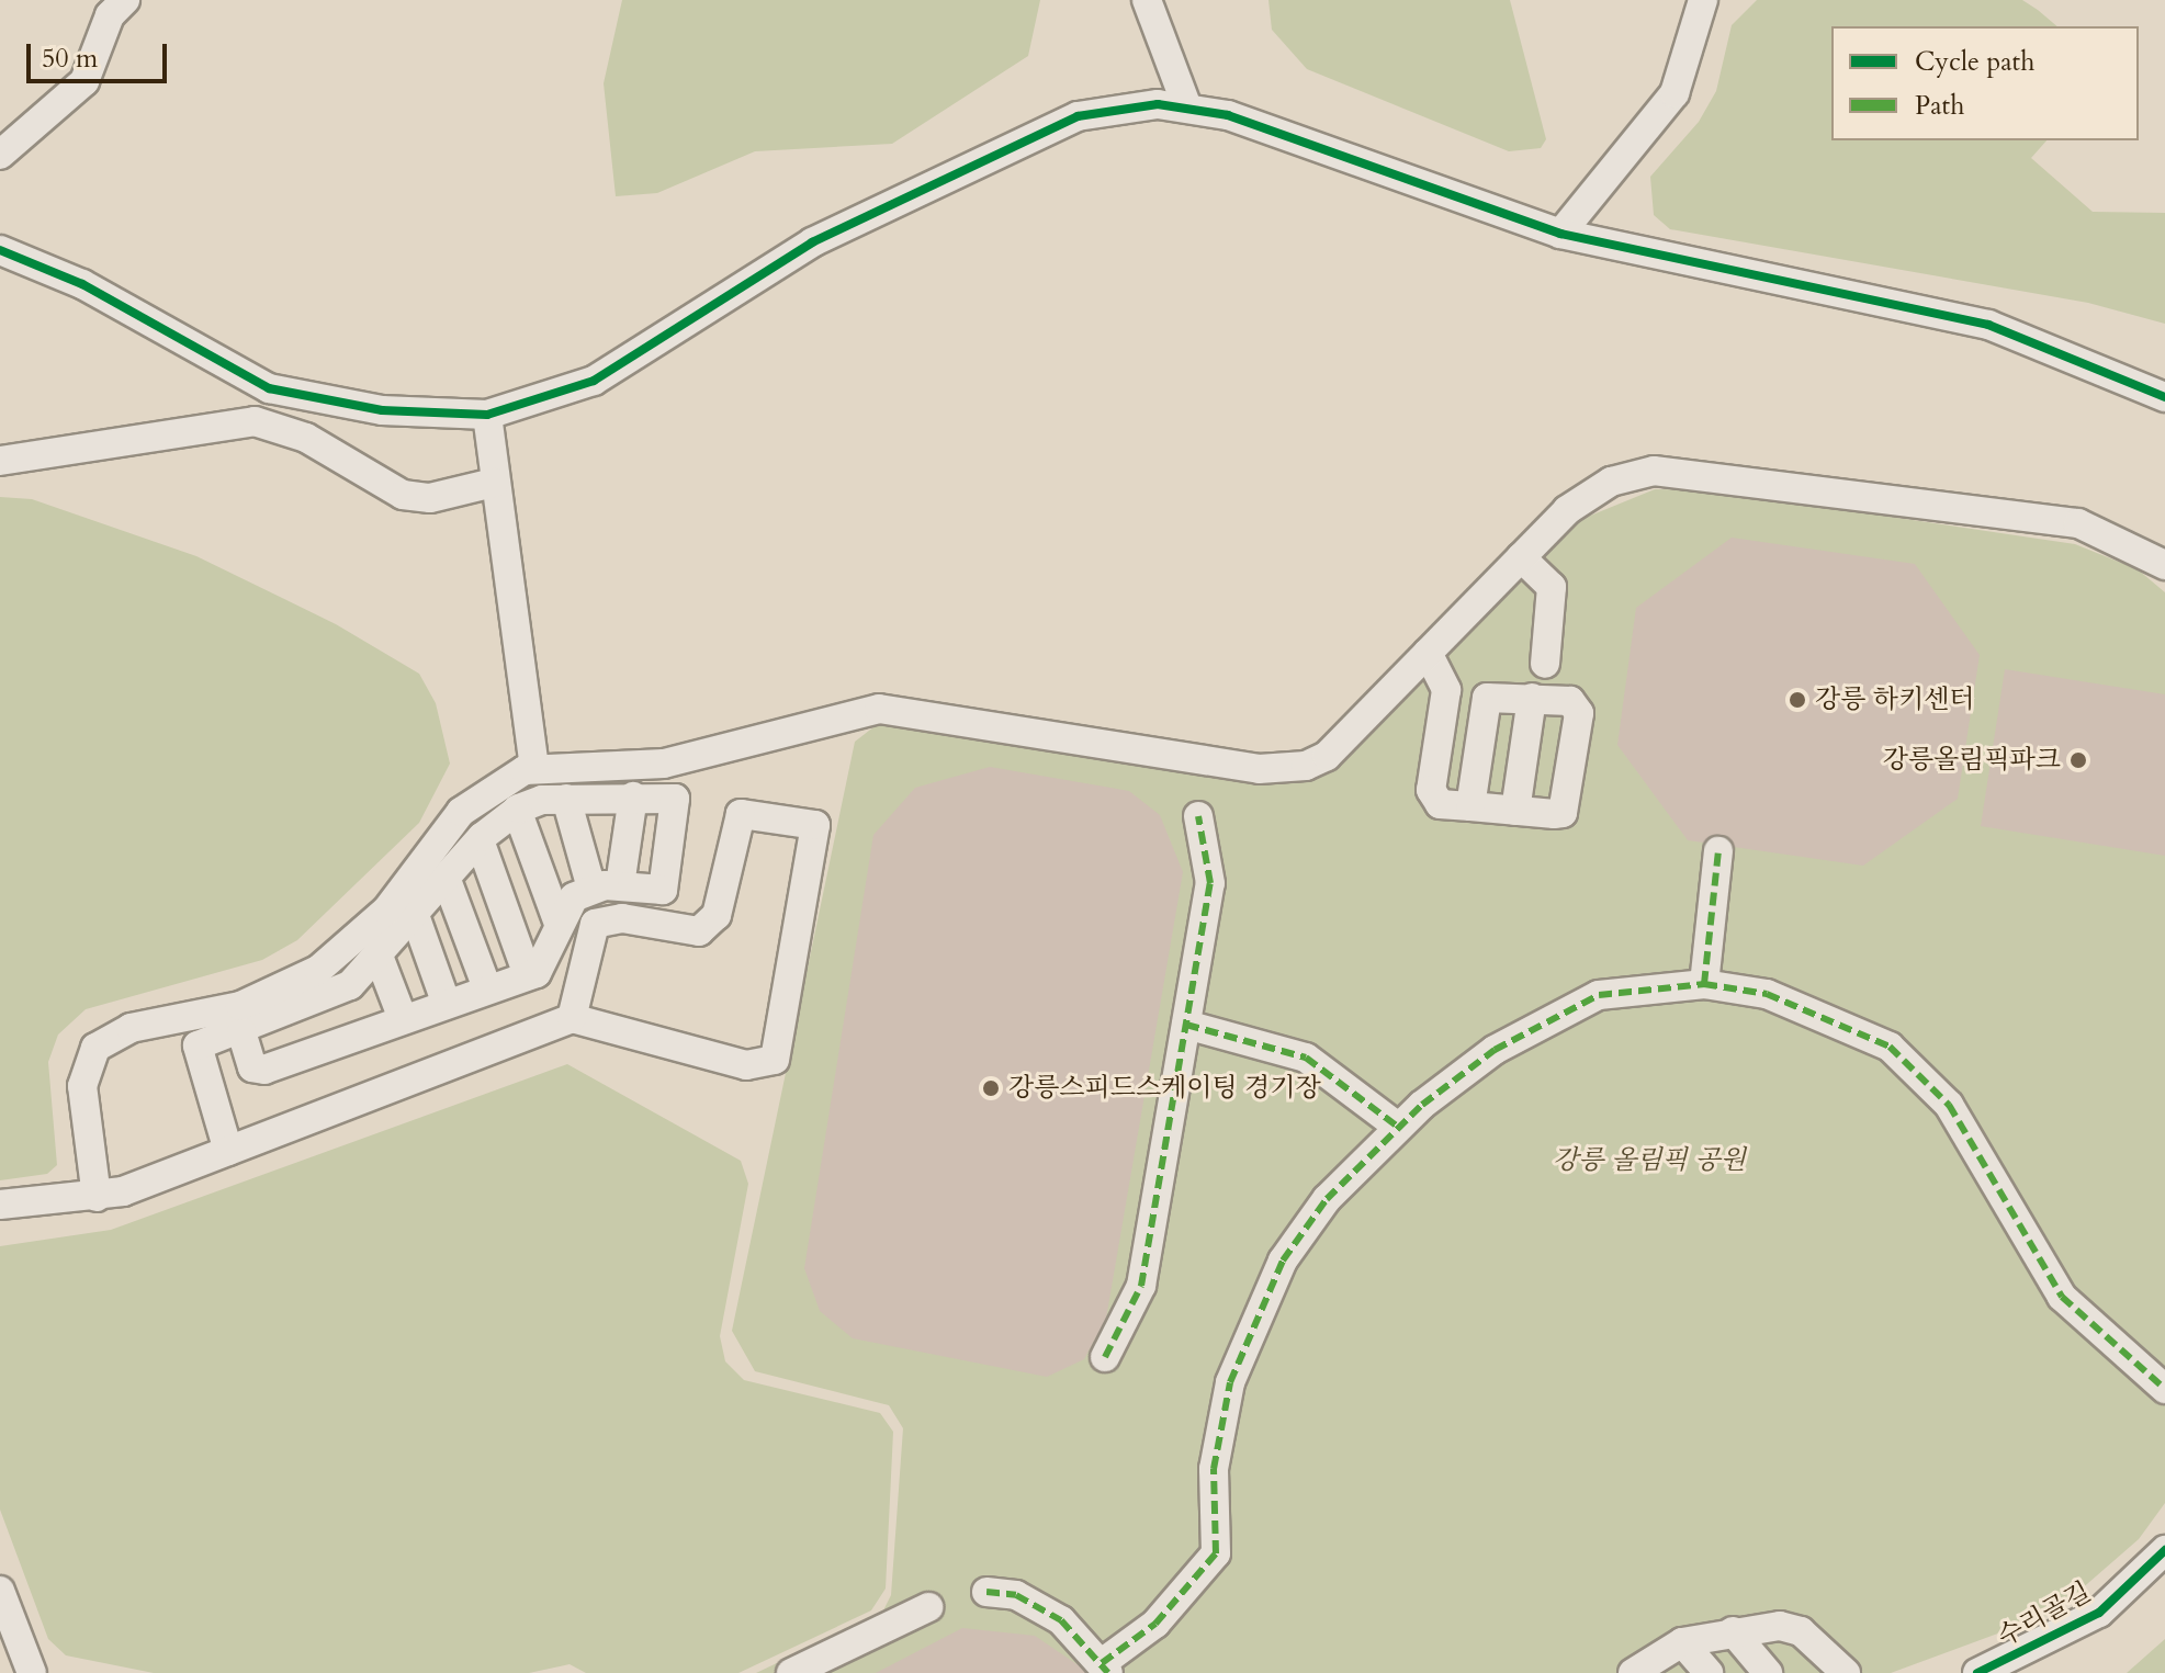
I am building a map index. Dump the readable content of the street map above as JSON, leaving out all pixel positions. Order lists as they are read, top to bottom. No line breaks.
{"streets":{"street":["수리골길"]},"parks":["강릉 올림픽 공원"],"places":["강릉 하키센터","강릉올림픽파크","강릉스피드스케이팅 경기장"],"legend":["Cycle path","Path"],"scale_bar":"50 m"}
